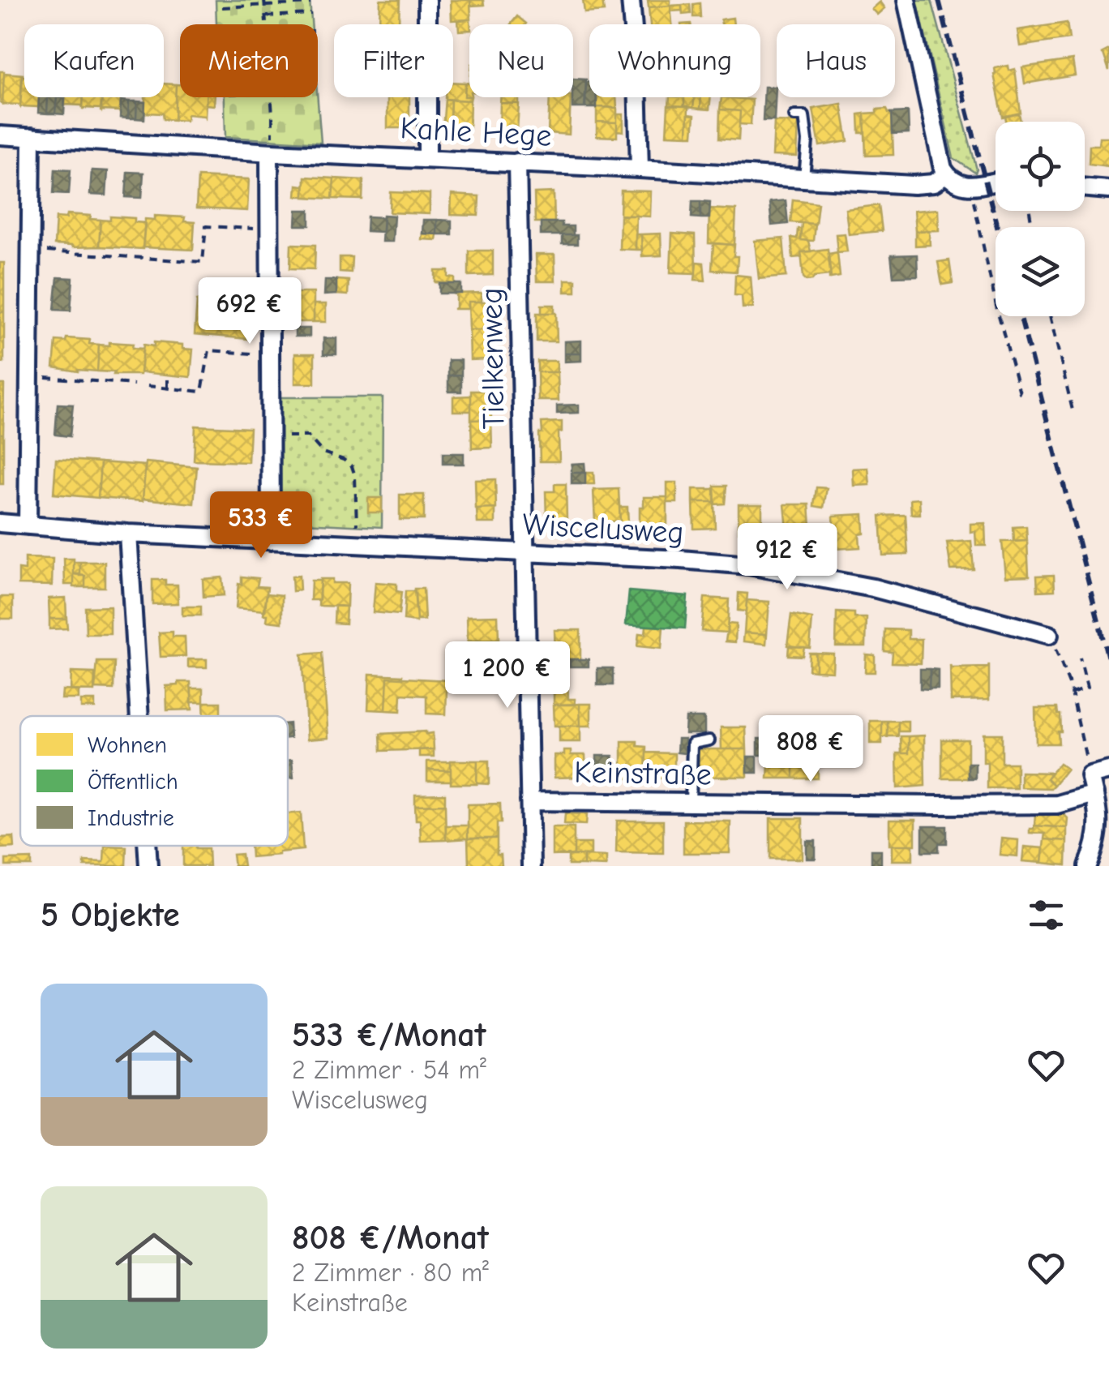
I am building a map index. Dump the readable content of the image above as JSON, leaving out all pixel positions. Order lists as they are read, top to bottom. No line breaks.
{"streets":{"street":["Kahle Hege","Tielkenweg","Wiscelusweg","Keinstraße"]},"crossings":[["Kahle Hege","Tielkenweg"],["Tielkenweg","Wiscelusweg"],["Tielkenweg","Keinstraße"]],"legend":["Wohnen","Öffentlich","Industrie"],"page":{"chip":["Kaufen","Mieten","Filter","Neu","Wohnung","Haus"],"price":["692 €","533 €","912 €","1 200 €","808 €"],"heading":"5 Objekte","list":[{"name":"533 €/Monat","note":"2 Zimmer · 54 m² · Wiscelusweg"},{"name":"808 €/Monat","note":"2 Zimmer · 80 m² · Keinstraße"}]}}
